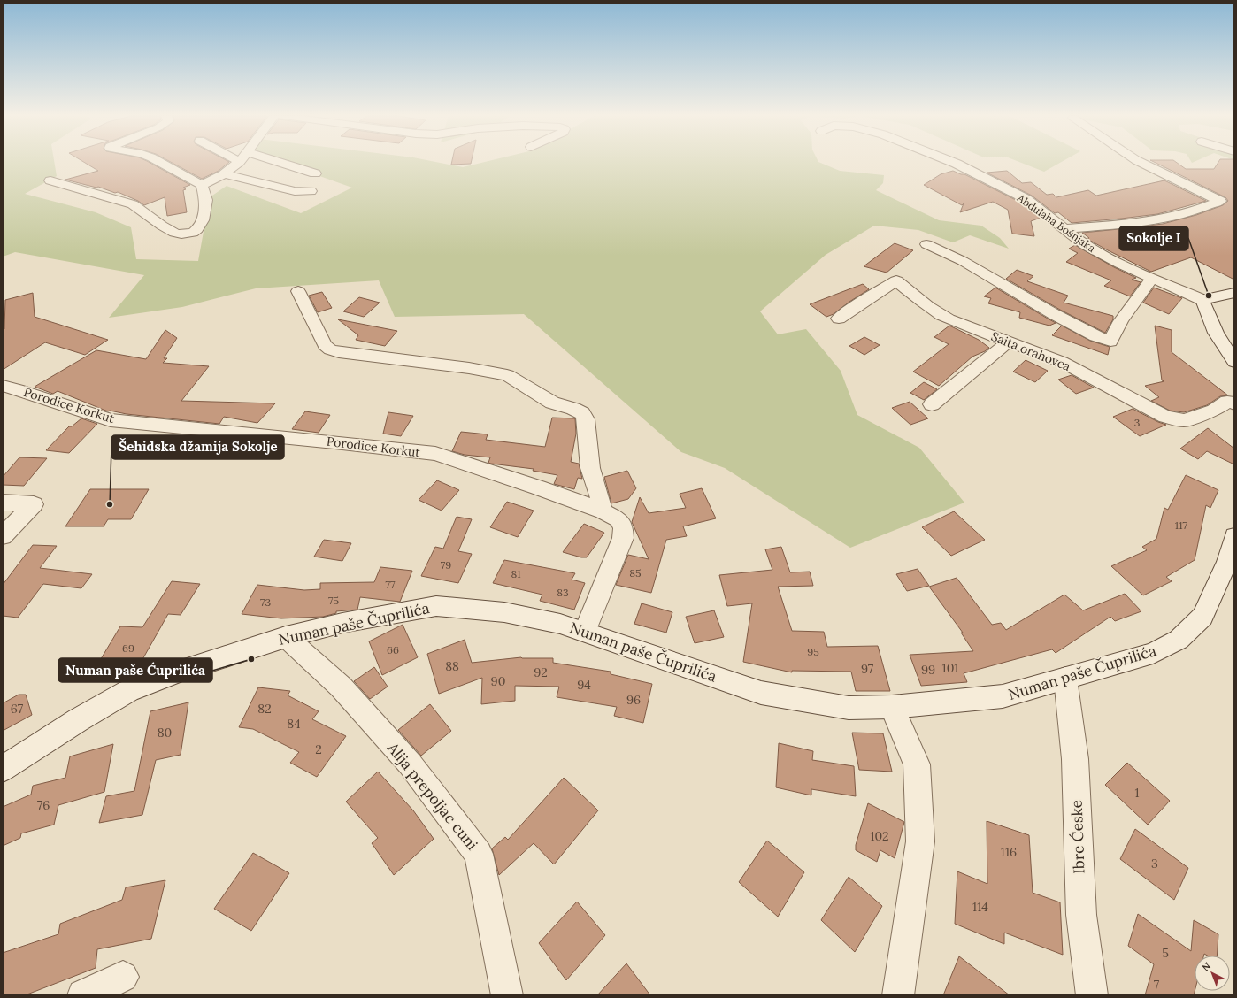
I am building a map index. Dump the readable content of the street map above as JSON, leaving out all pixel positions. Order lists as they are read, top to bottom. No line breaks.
{"streets":{"street":["Abdulaha Bošnjaka","Saita orahovca","Porodice Korkut","Numan paše Čuprilića","Alija prepoljac cuni","Ibre Ćeske"]},"crossings":[["Porodice Korkut","Numan paše Čuprilića"],["Numan paše Čuprilića","Alija prepoljac cuni"],["Numan paše Čuprilića","Ibre Ćeske"]],"places":["Sokolje I","Šehidska džamija Sokolje","Numan paše Ćuprilića"],"house_numbers":["3","117","79","85","81","77","83","75","73","69","66","95","88","101","97","99","92","90","94","96","67","82","84","80","2","1","76","102","116","3","114","5","7"],"north":"top left"}
